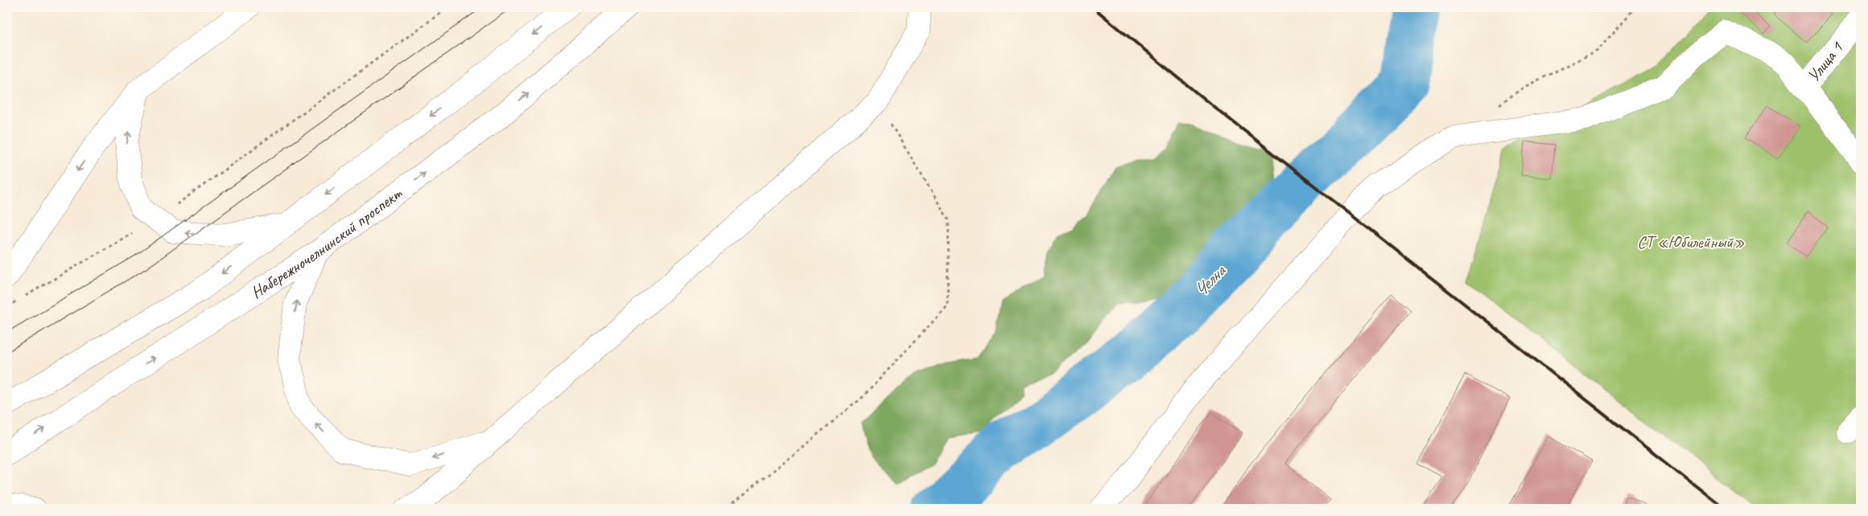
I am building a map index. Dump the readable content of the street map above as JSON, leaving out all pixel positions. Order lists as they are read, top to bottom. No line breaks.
{"streets":{"main road":["Улица 1","Набережночелнинский проспект"]},"water":["Челна"],"parks":["СТ «Юбилейный»"]}
